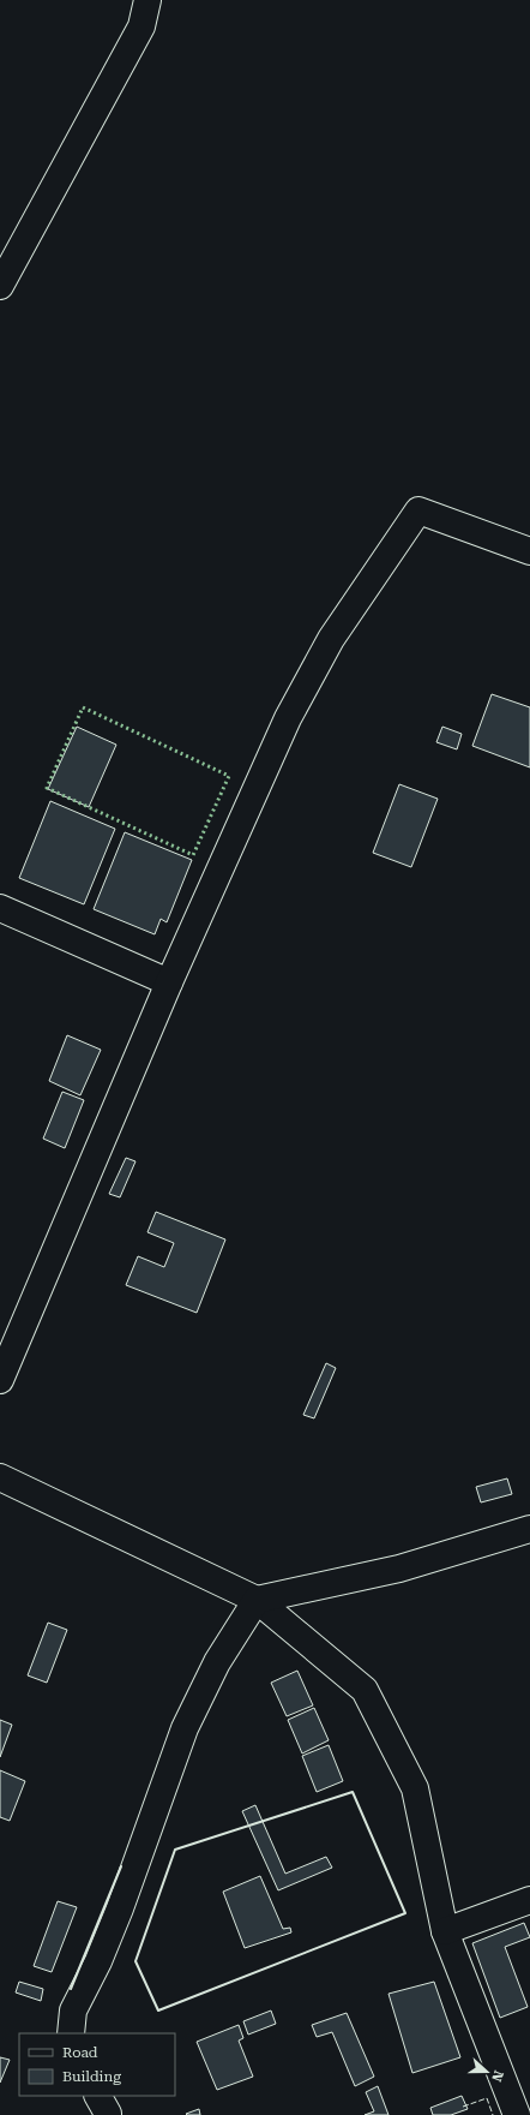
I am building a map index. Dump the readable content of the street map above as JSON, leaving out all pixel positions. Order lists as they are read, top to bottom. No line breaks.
{"legend":["Road","Building"],"north":"right"}
